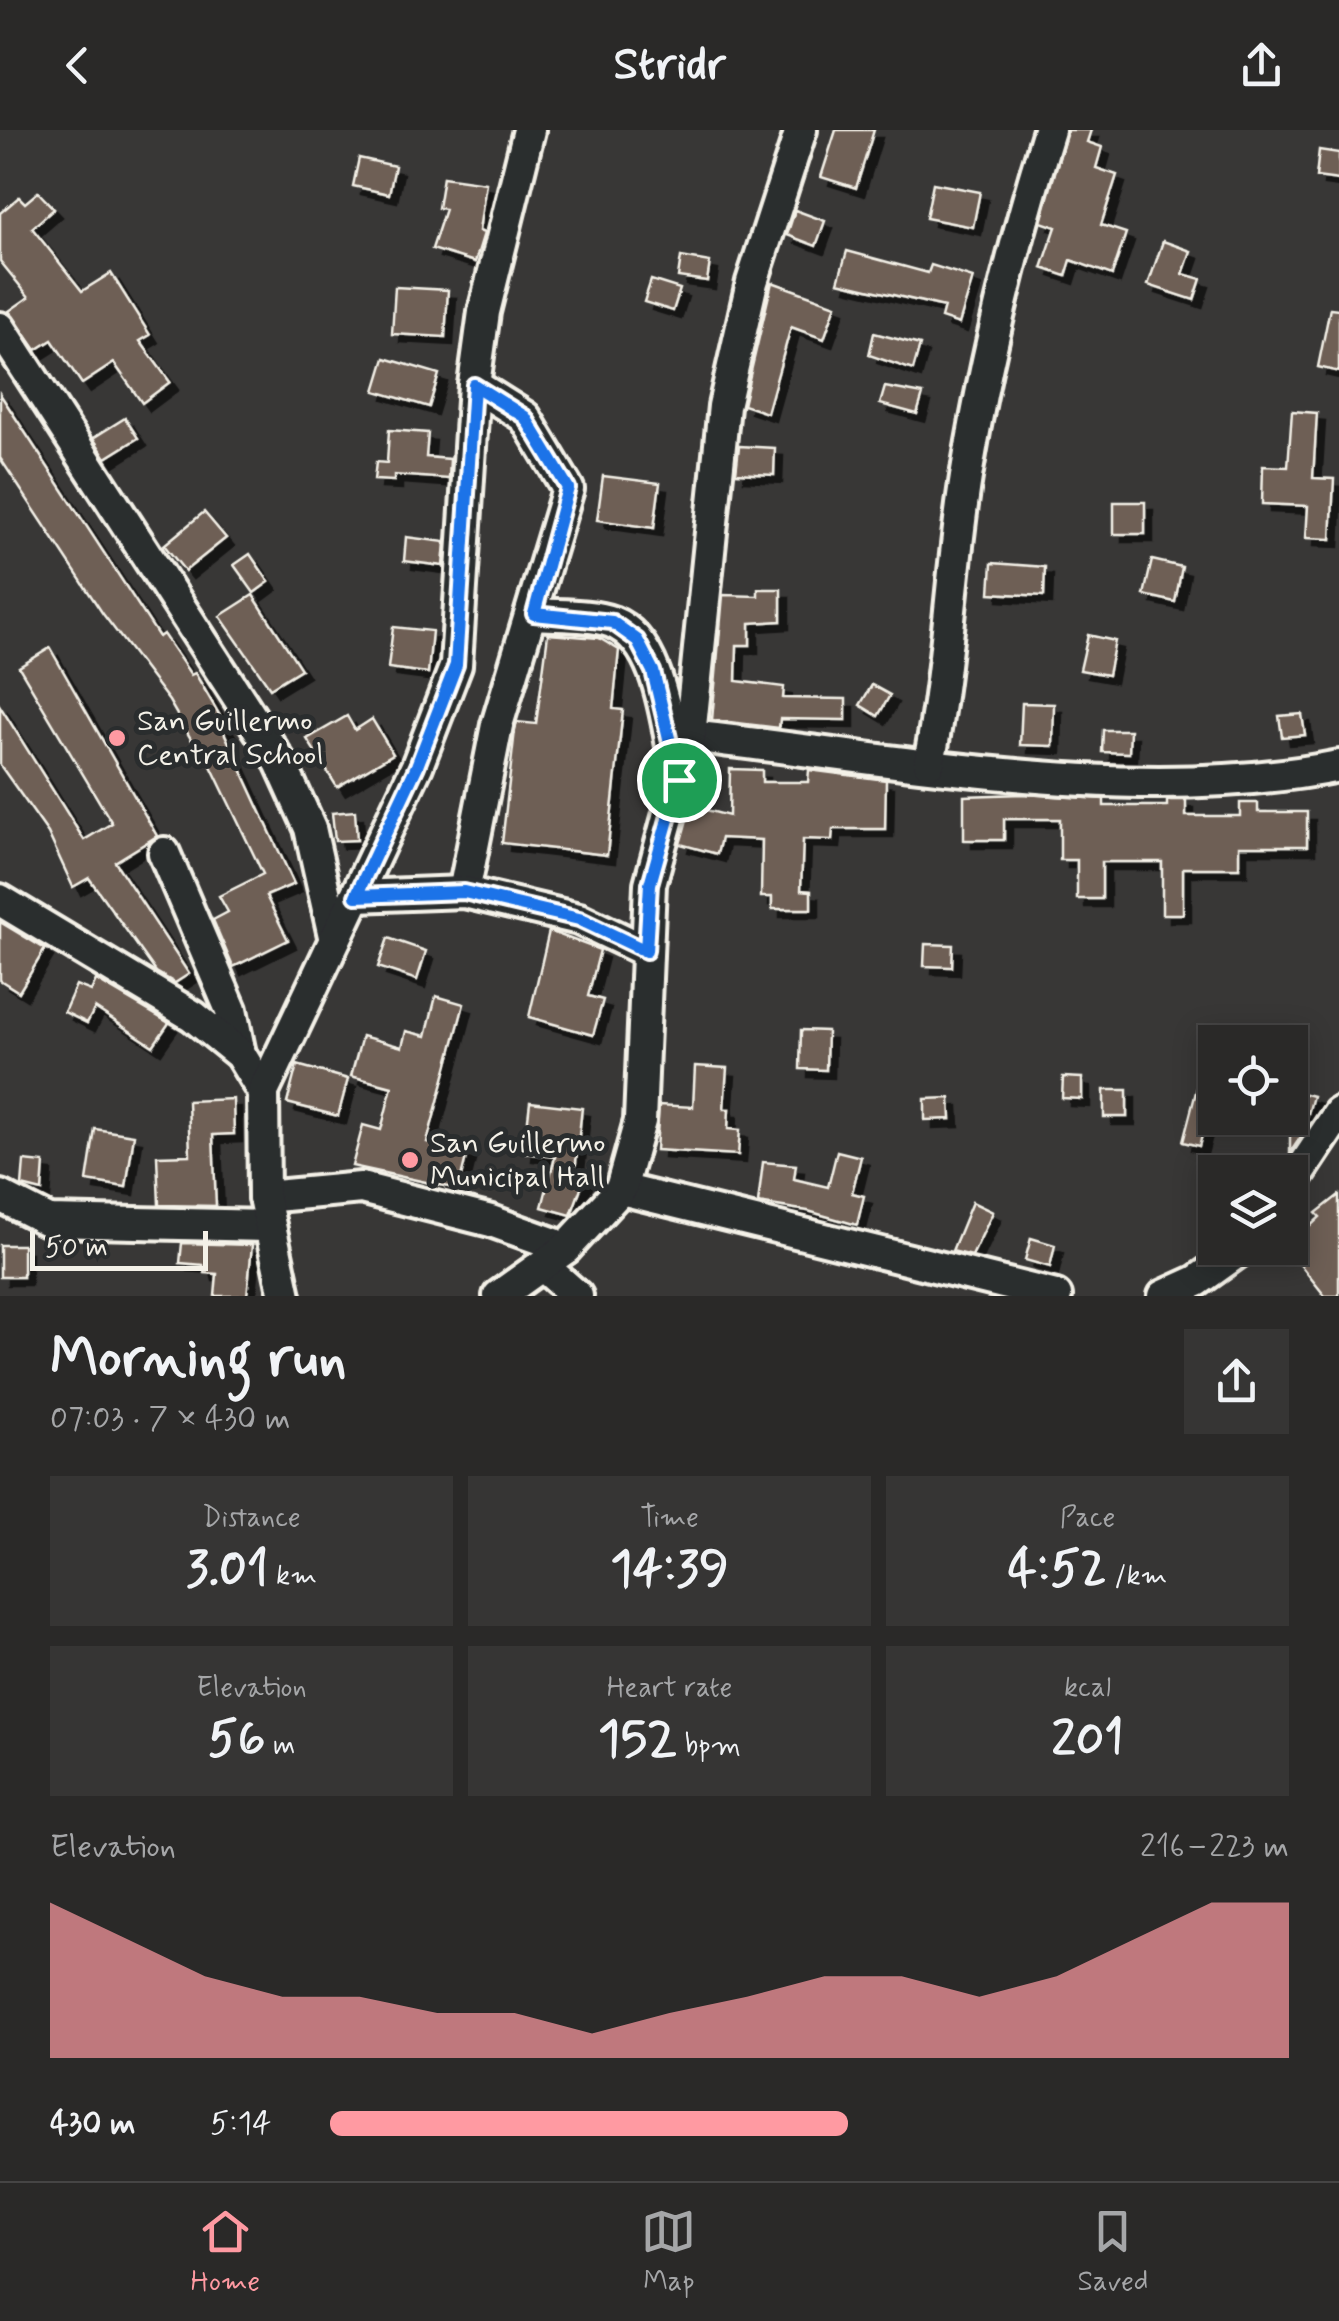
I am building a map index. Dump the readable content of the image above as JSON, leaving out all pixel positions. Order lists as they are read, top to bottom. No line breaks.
{"places":["San Guillermo Central School","San Guillermo Municipal Hall"],"scale_bar":"50 m","page":{"header":"Stridr","scale":"50 m","heading":["Morning run","07:03 · 7 × 430 m"],"stats":[["Distance","3.01 km"],["Time","14:39"],["Pace","4:52 /km"],["Elevation","56 m"],["Heart rate","152 bpm"],["kcal","201"]],"chart":["Elevation","216–223 m"],"list":[{"name":"430 m","note":"5:14"}],"tabs":["Home","Map","Saved"]}}
